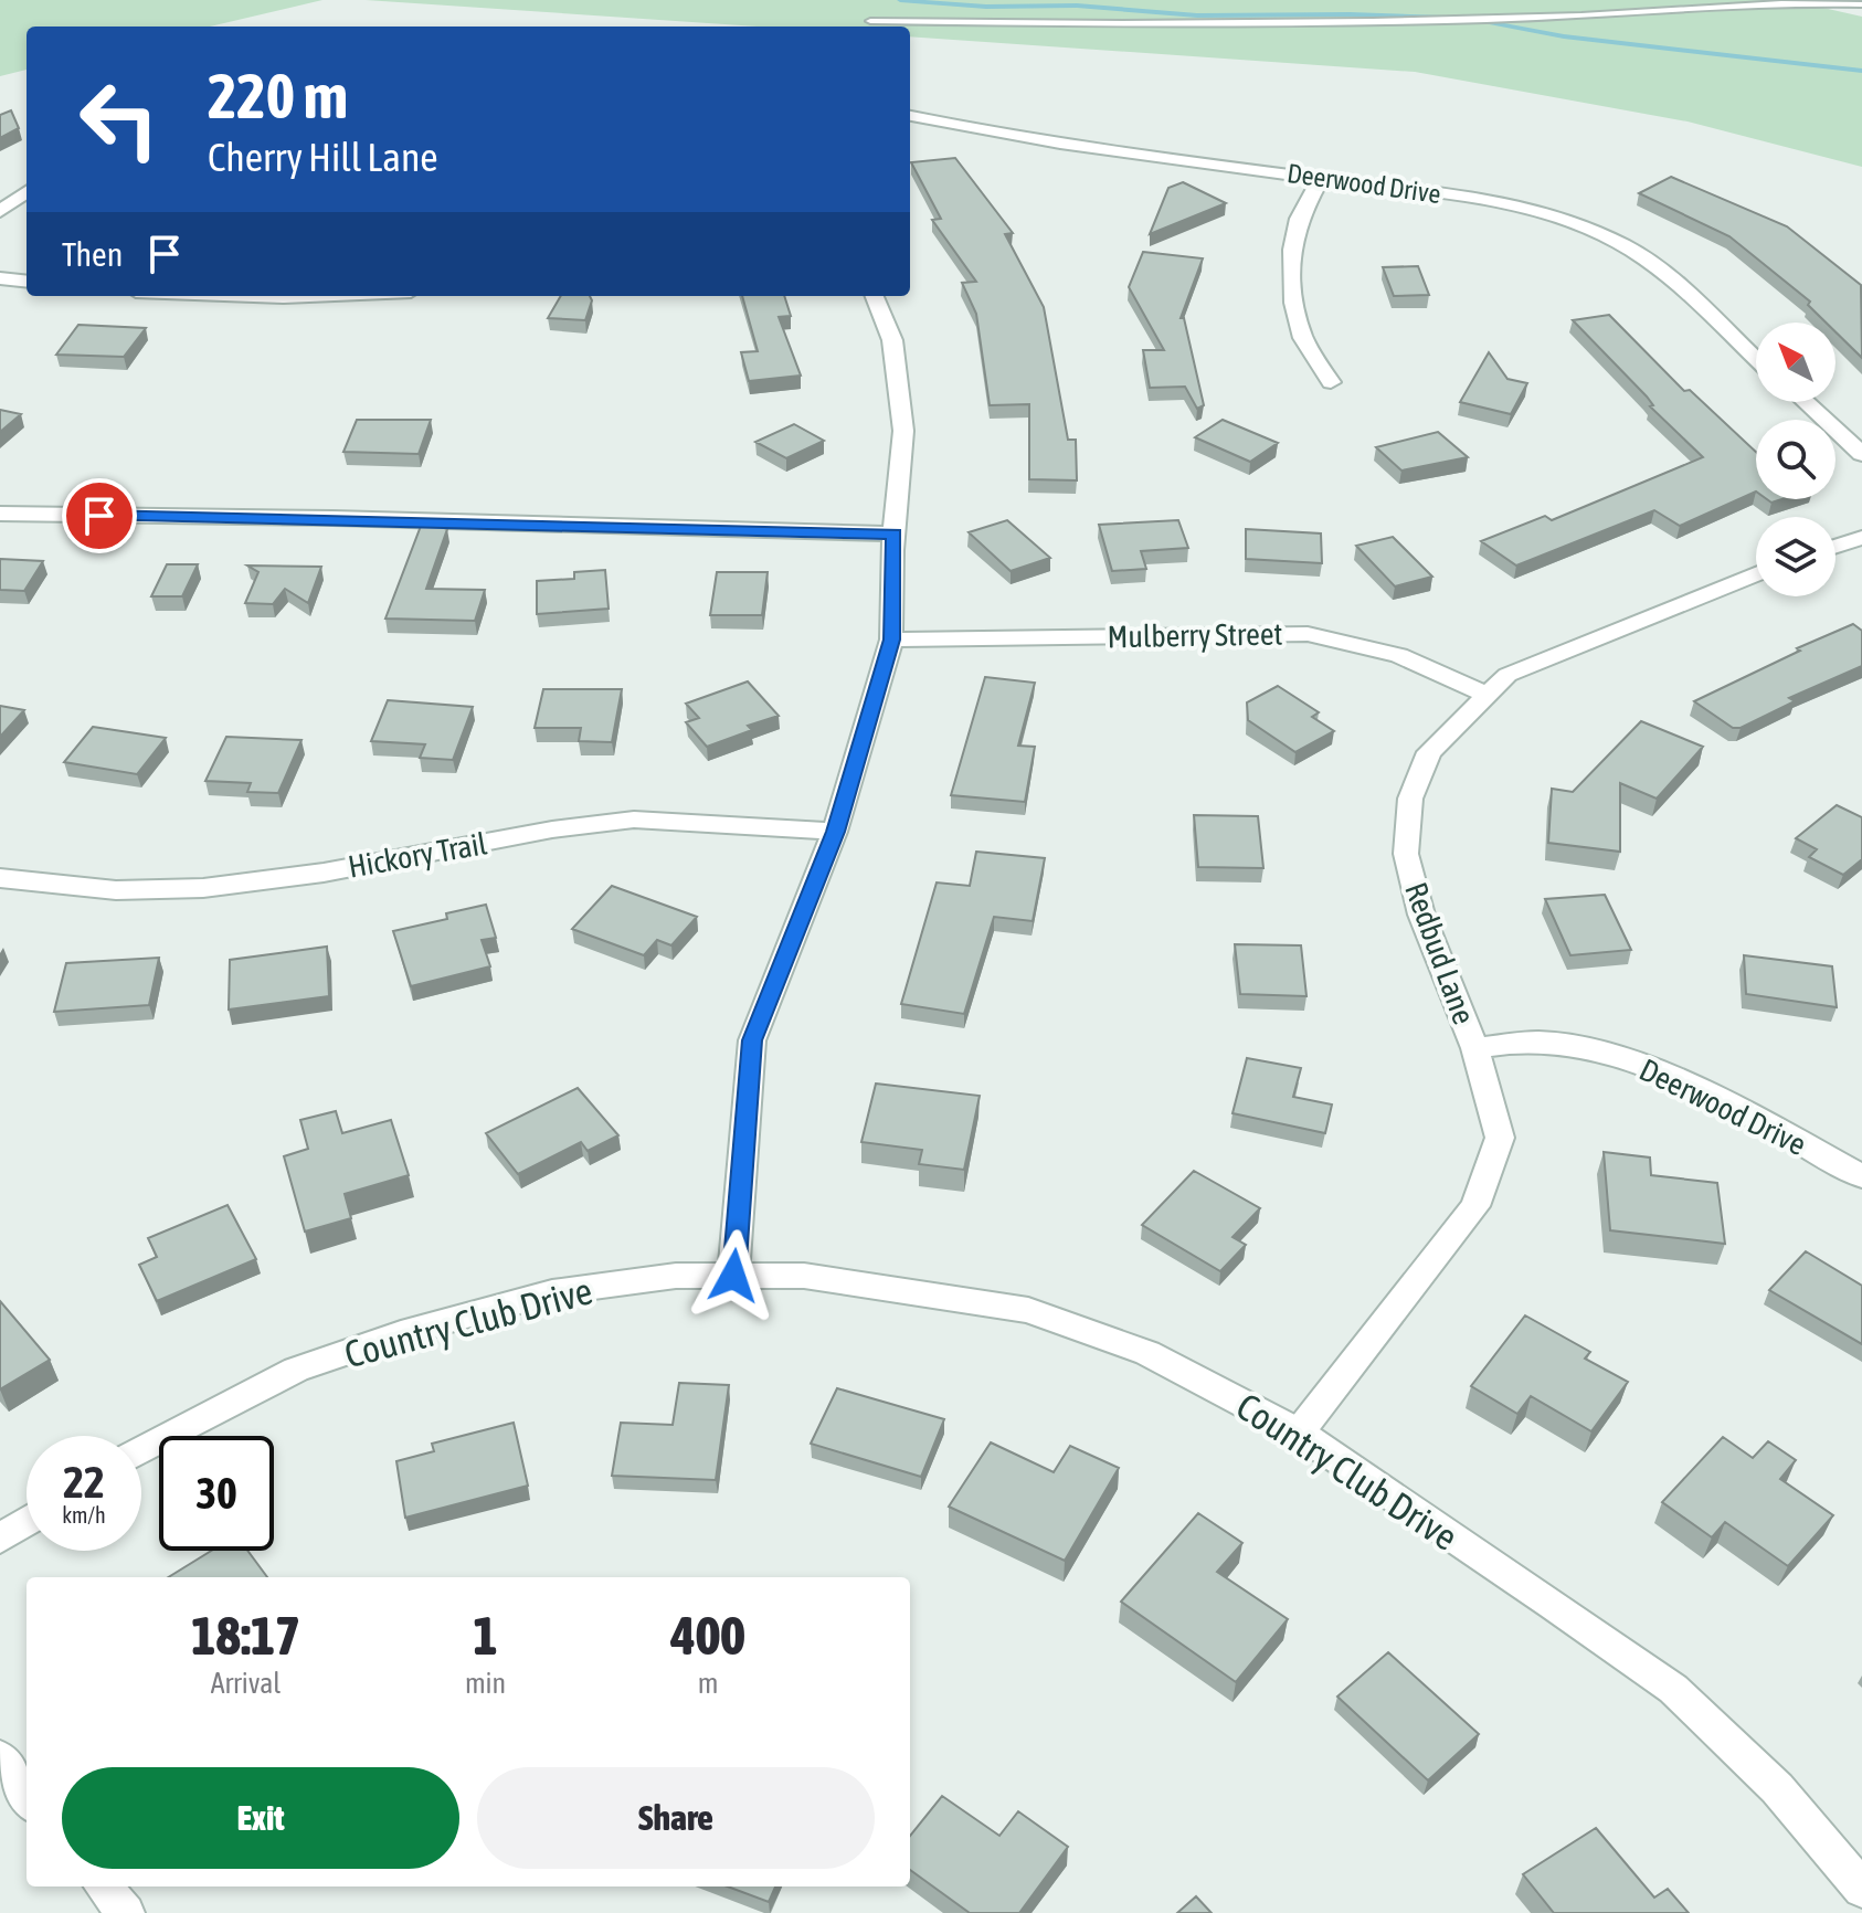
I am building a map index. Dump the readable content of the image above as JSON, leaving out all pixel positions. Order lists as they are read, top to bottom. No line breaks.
{"streets":{"street":["Deerwood Drive","Mulberry Street","Hickory Trail","Redbud Lane","Country Club Drive"]},"crossings":[["Deerwood Drive","Redbud Lane"],["Mulberry Street","Redbud Lane"],["Redbud Lane","Country Club Drive"]],"north":"top left","page":{"turn":["220 m","Cherry Hill Lane"],"then":"Then","speed":"22 km/h","limit":"30","eta":["18:17","Arrival","1","min","400","m"],"buttons":["Exit","Share"]}}
